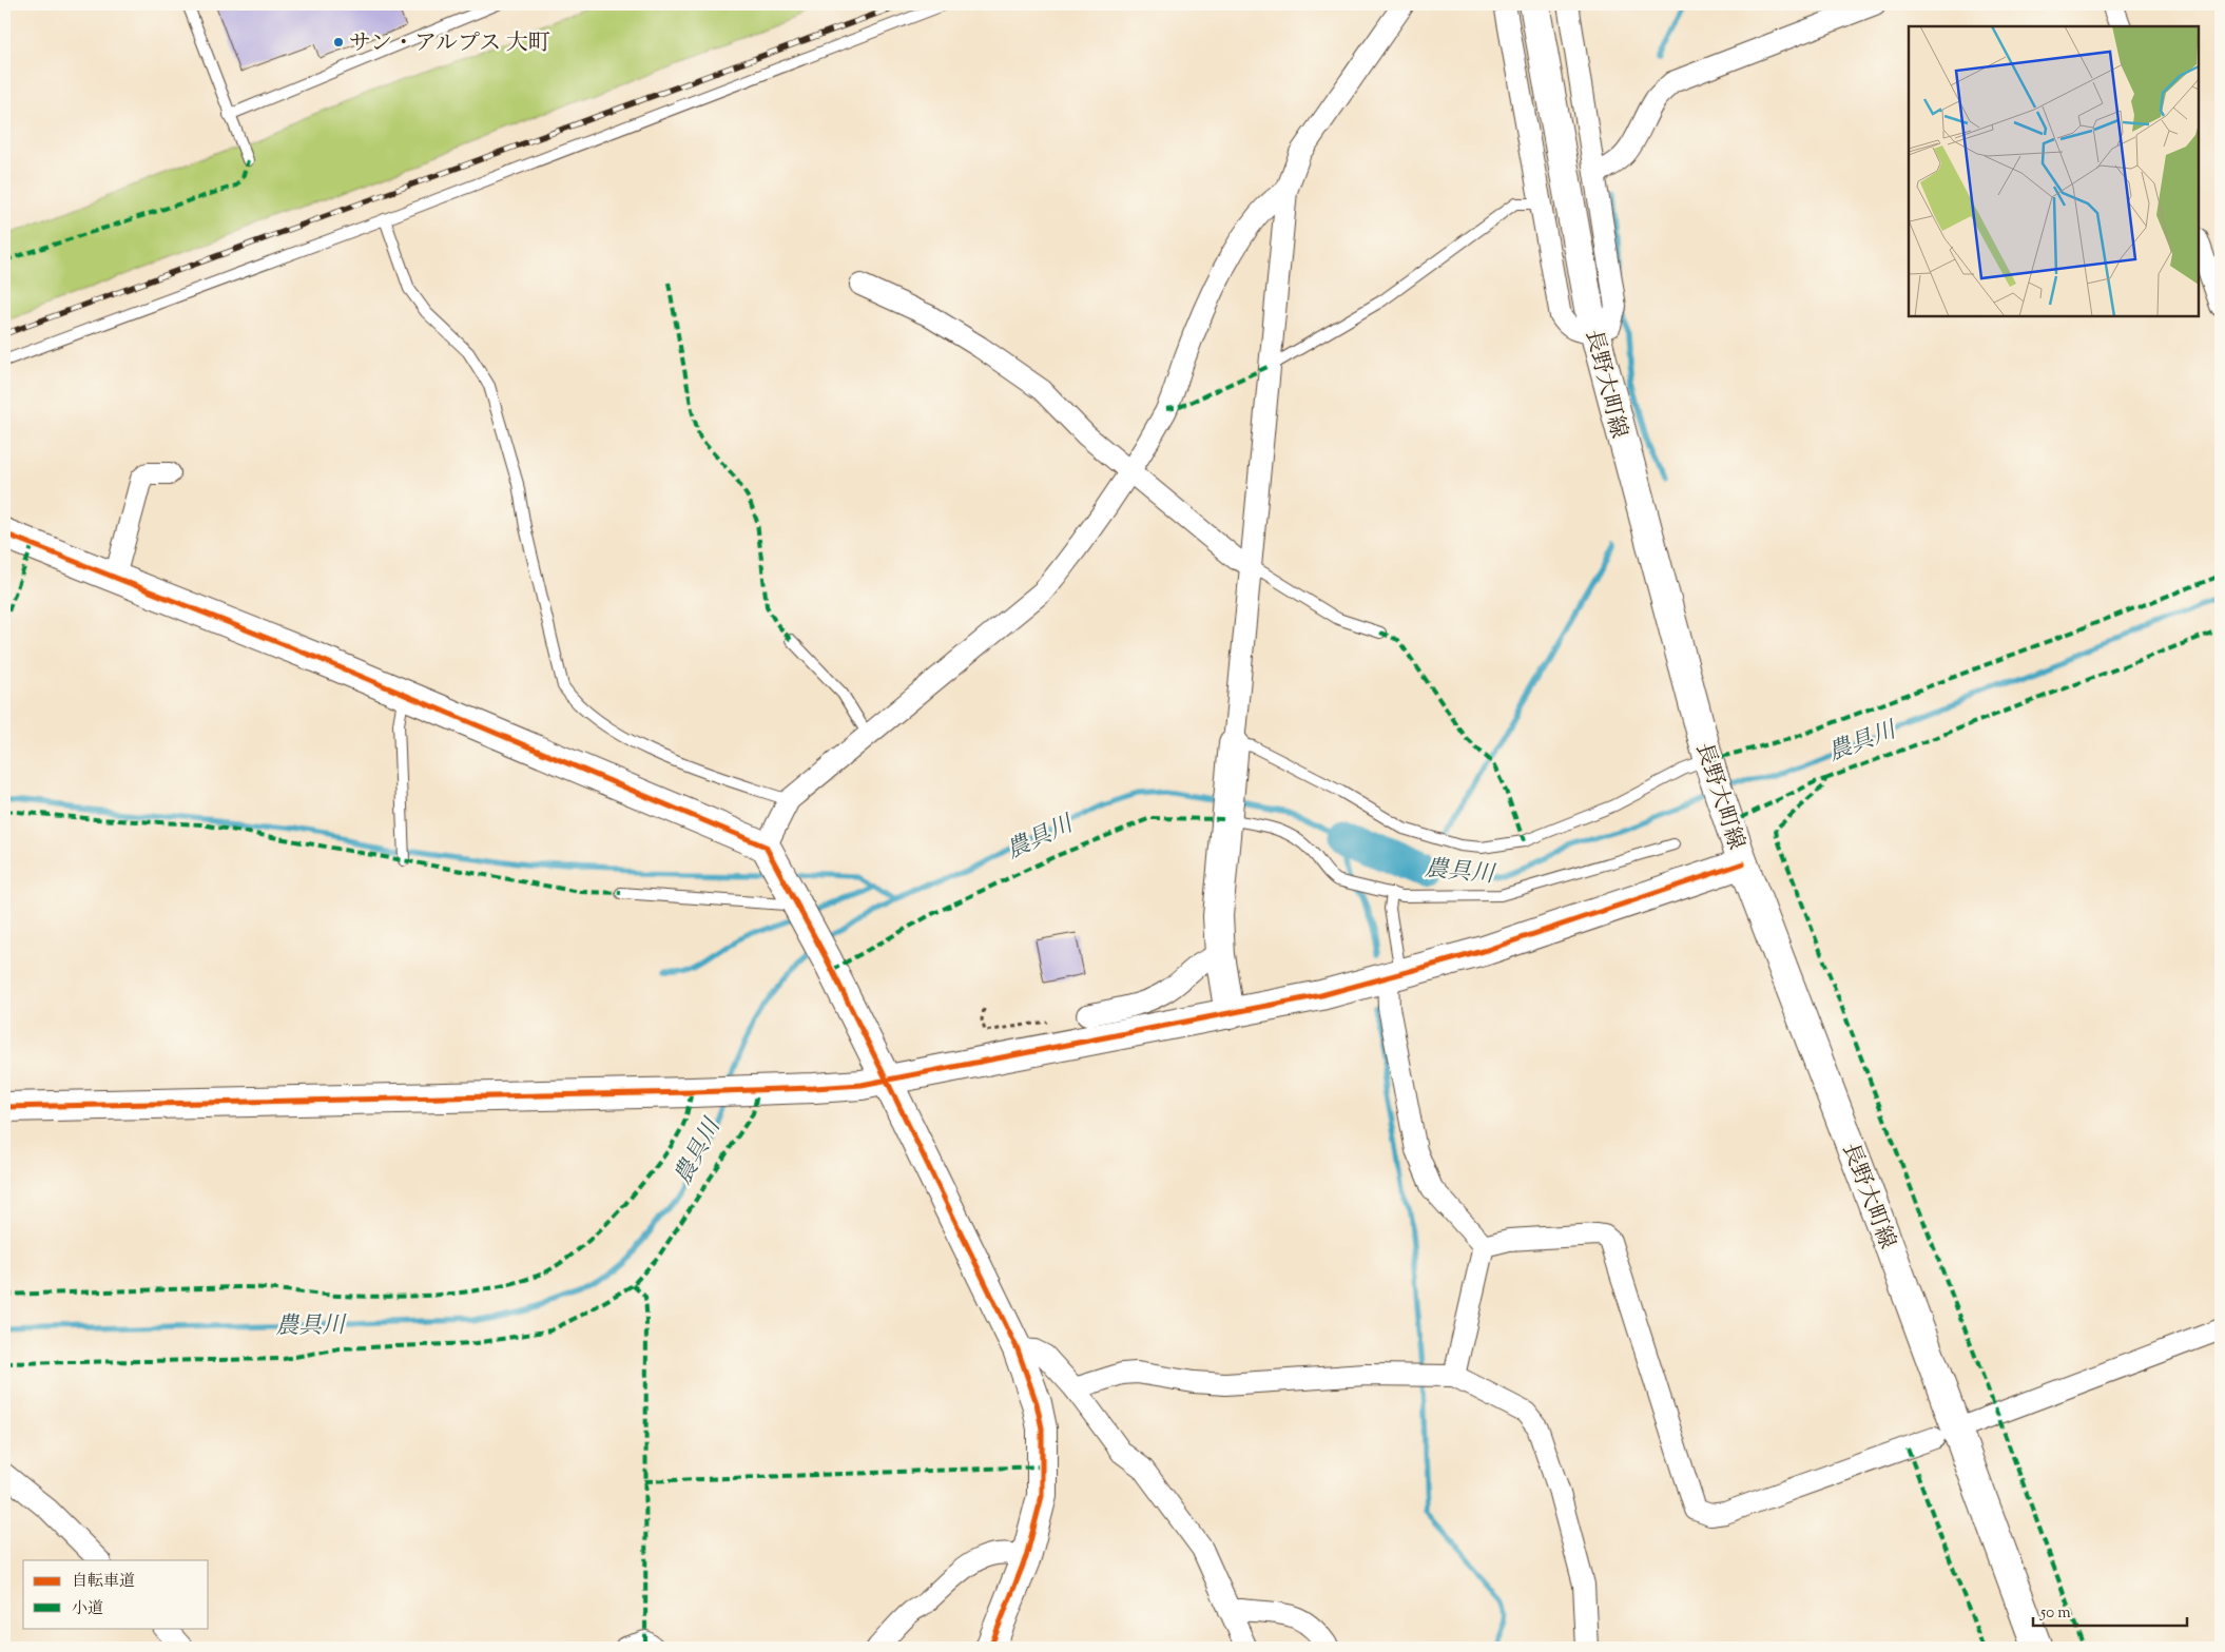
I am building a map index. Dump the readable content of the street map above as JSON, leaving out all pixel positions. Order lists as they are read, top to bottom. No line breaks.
{"streets":{"street":["長野大町線"]},"water":["農具川"],"places":["サン・アルプス 大町"],"legend":["自転車道","小道"],"scale_bar":"50 m"}
